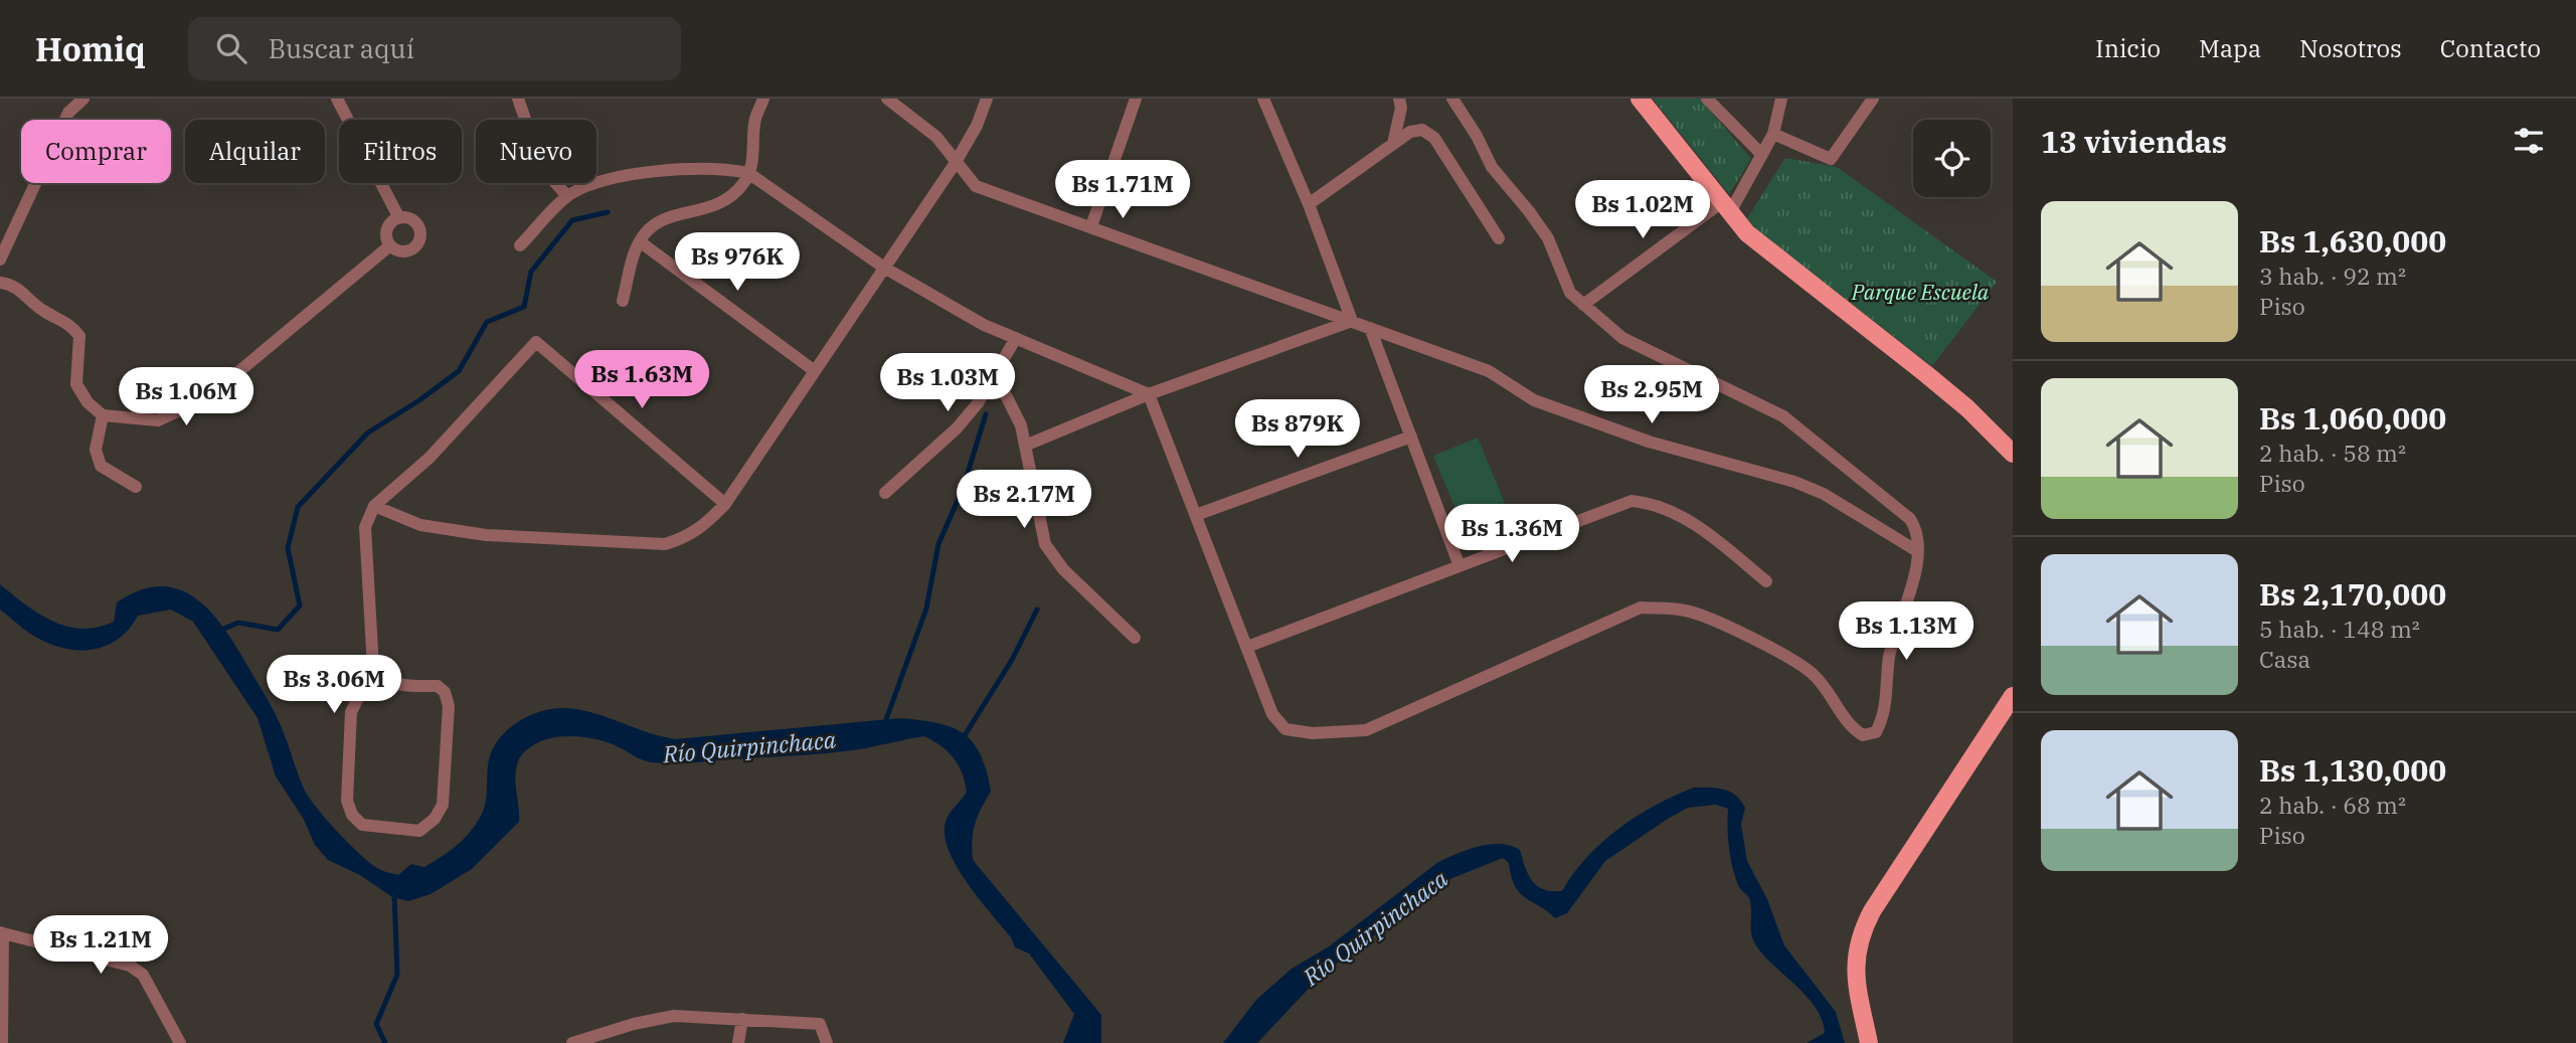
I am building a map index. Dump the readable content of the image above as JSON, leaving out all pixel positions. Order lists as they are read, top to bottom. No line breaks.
{"water":["Río Quirpinchaca"],"parks":["Parque Escuela"],"page":{"header":"Homiq","search":"Buscar aquí","nav":["Inicio","Mapa","Nosotros","Contacto"],"heading":"13 viviendas","chip":["Comprar","Alquilar","Filtros","Nuevo"],"price":["Bs 1.71M","Bs 1.02M","Bs 976K","Bs 1.63M","Bs 1.03M","Bs 2.95M","Bs 1.06M","Bs 879K","Bs 2.17M","Bs 1.36M","Bs 1.13M","Bs 3.06M","Bs 1.21M"],"list":[{"name":"Bs 1,630,000","note":"3 hab. · 92 m² · Piso"},{"name":"Bs 1,060,000","note":"2 hab. · 58 m² · Piso"},{"name":"Bs 2,170,000","note":"5 hab. · 148 m² · Casa"},{"name":"Bs 1,130,000","note":"2 hab. · 68 m² · Piso"}]}}
